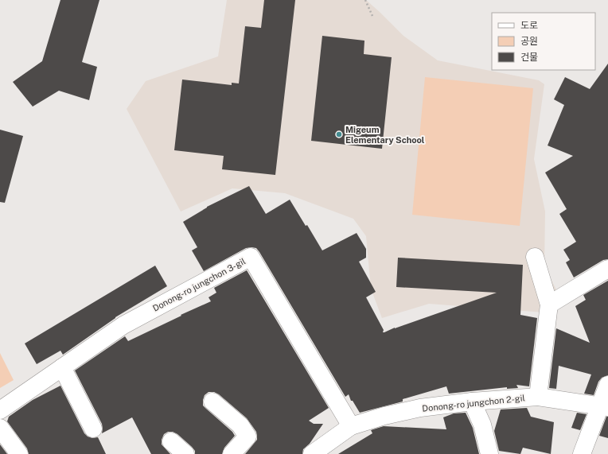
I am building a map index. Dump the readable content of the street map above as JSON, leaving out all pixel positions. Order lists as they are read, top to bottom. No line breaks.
{"streets":{"street":["Donong-ro jungchon 3-gil","Donong-ro jungchon 2-gil"]},"crossings":[["Donong-ro jungchon 3-gil","Donong-ro jungchon 2-gil"]],"places":["Migeum Elementary School"],"legend":["도로","공원","건물"]}
